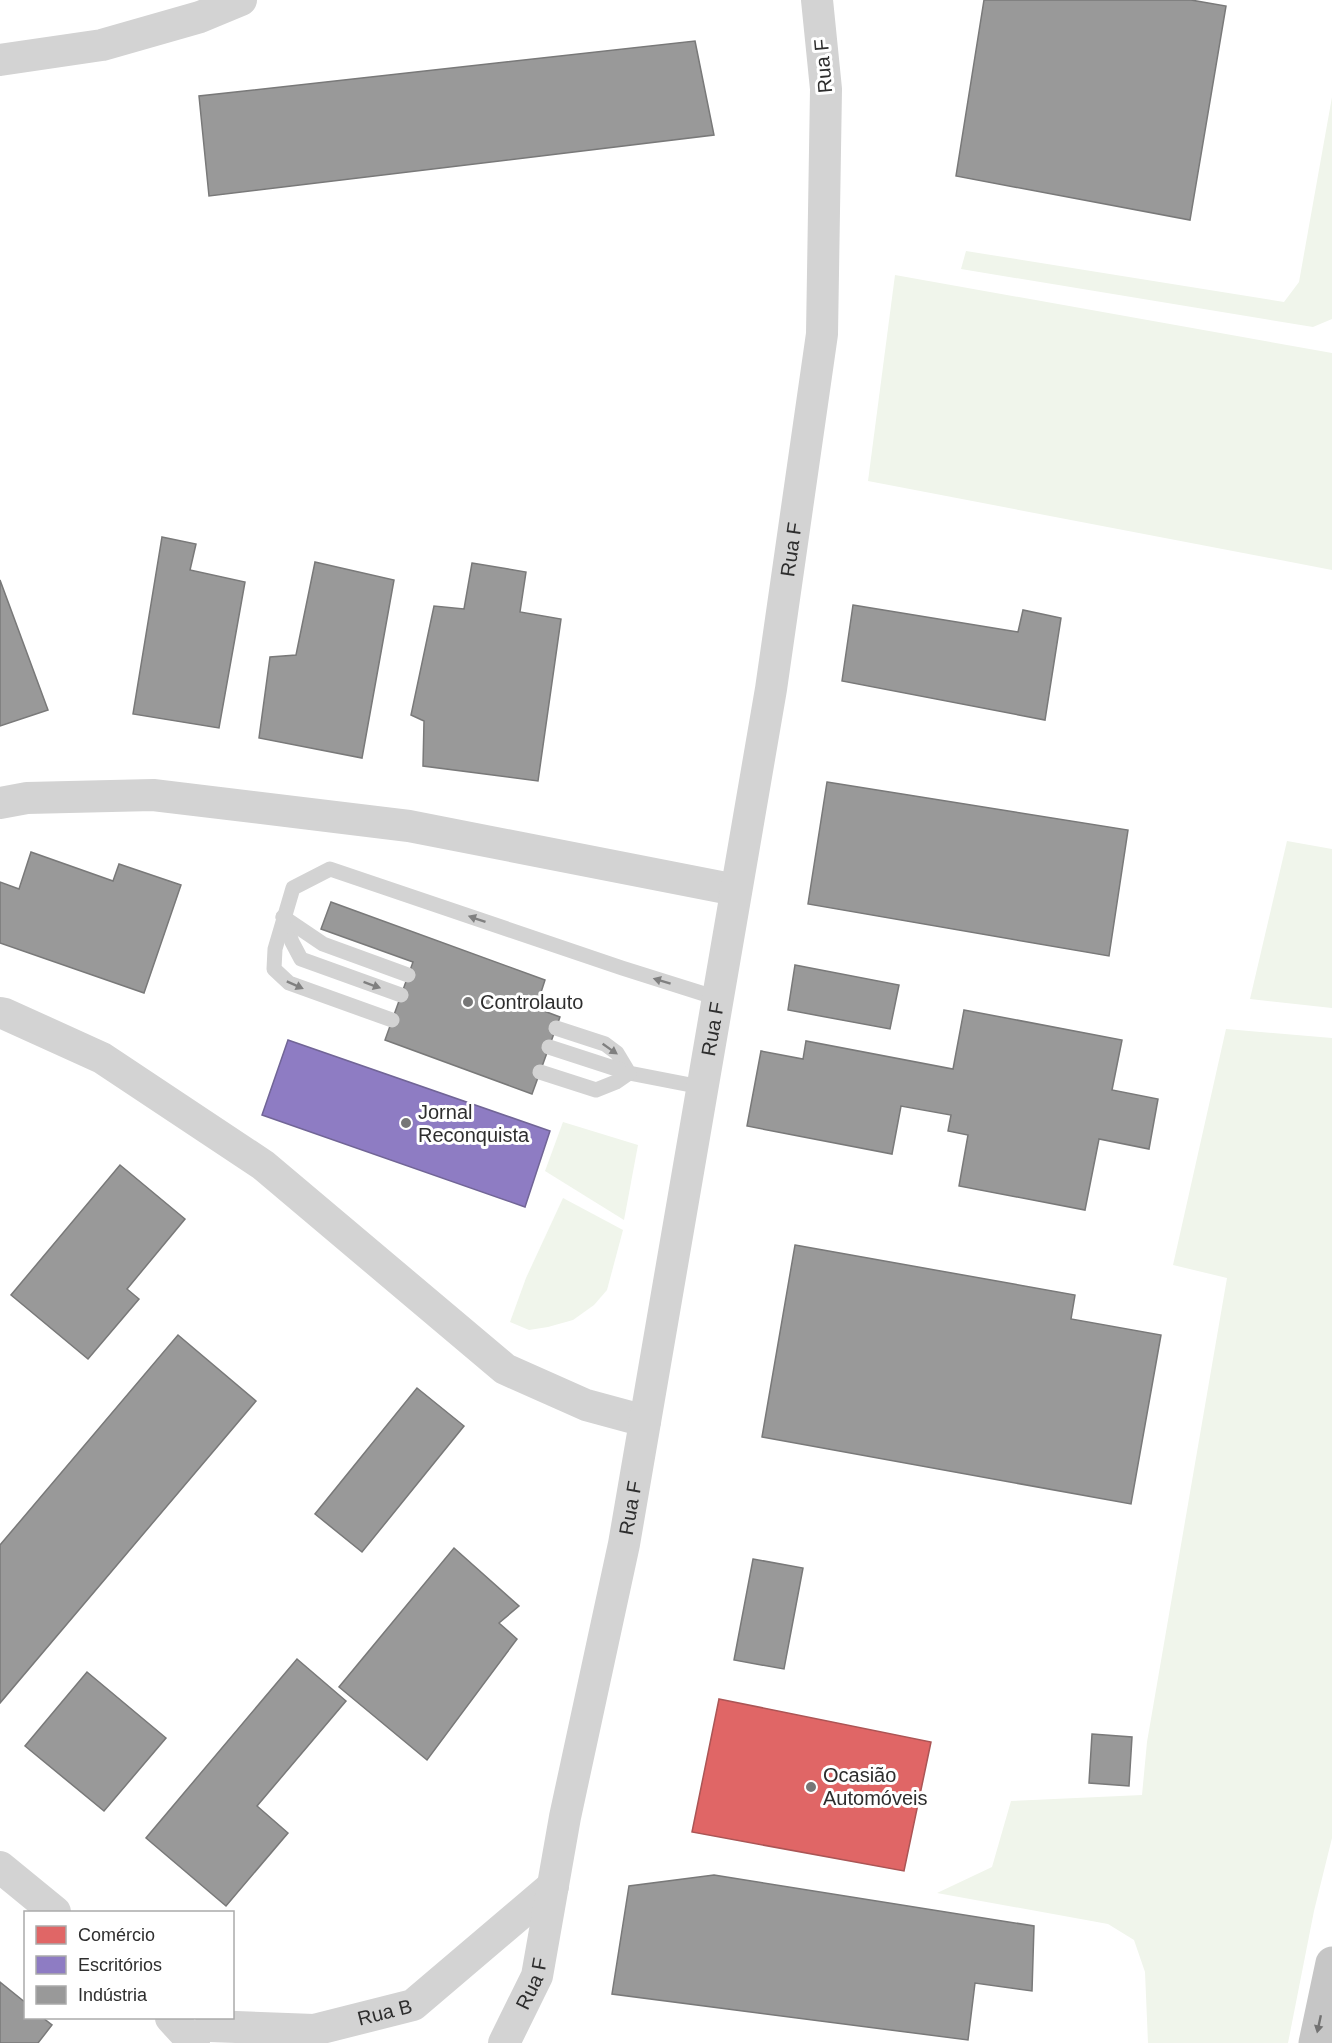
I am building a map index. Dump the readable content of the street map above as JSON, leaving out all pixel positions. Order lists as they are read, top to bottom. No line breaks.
{"streets":{"street":["Rua F","Rua B"]},"crossings":[["Rua F","Rua B"]],"places":["Controlauto","Jornal Reconquista","Ocasião Automóveis"],"legend":["Comércio","Escritórios","Indústria"]}
